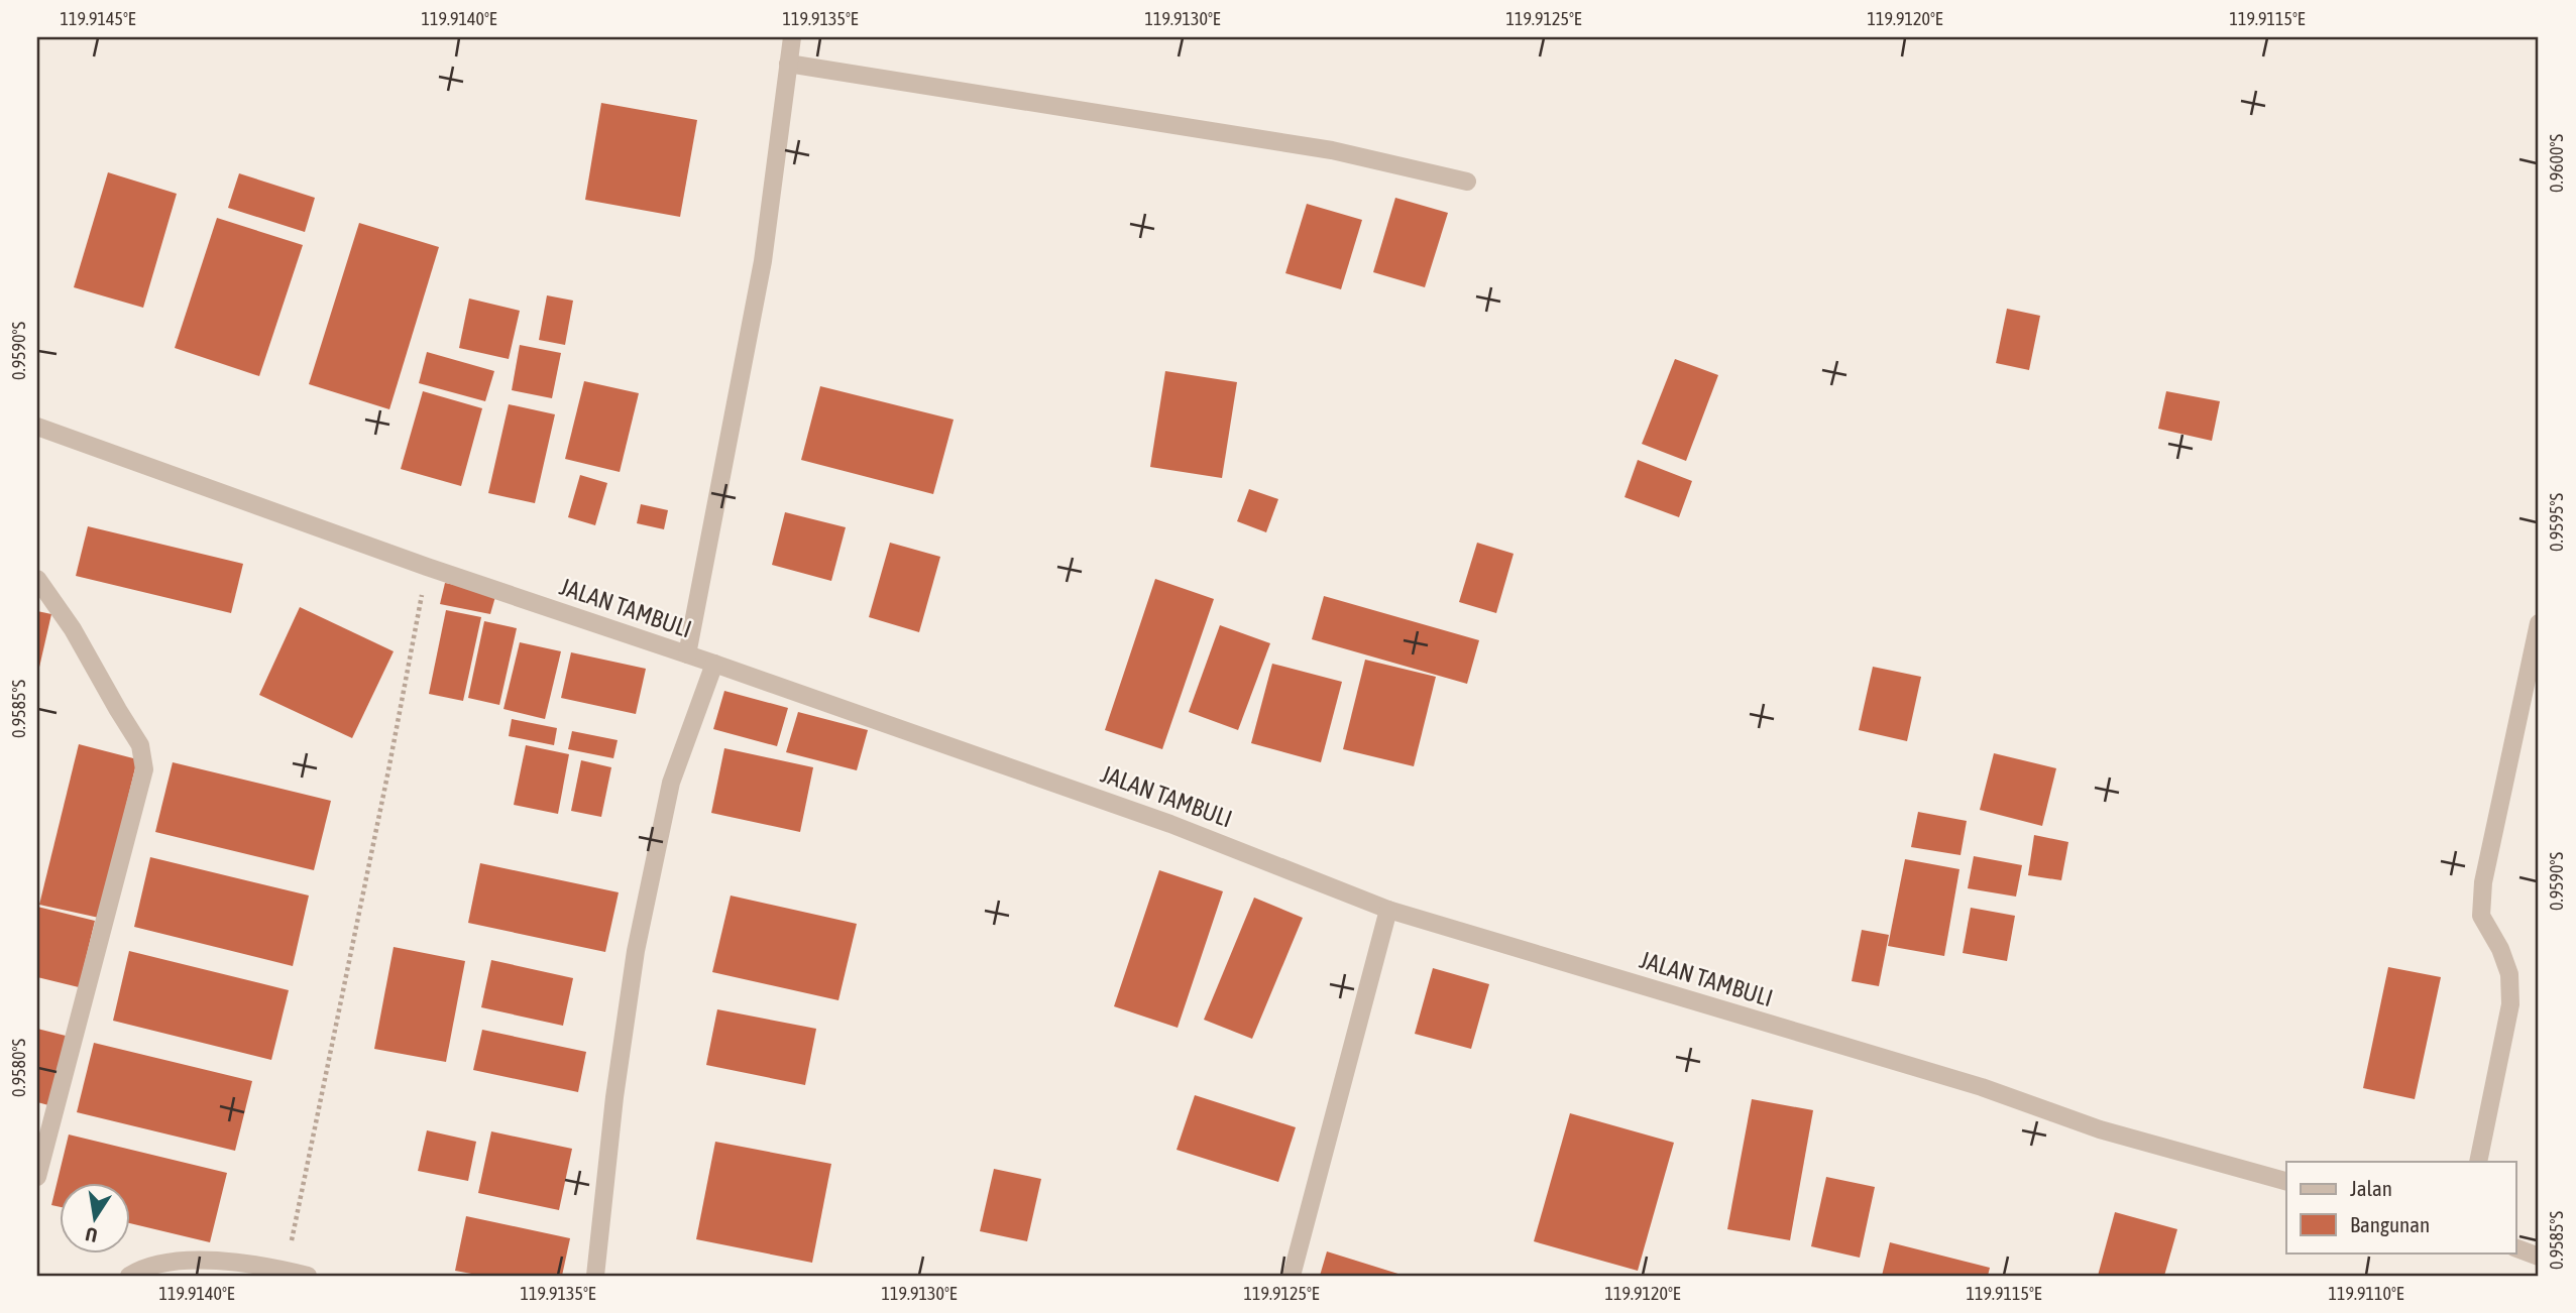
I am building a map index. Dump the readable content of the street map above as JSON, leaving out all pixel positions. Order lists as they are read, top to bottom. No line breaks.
{"streets":{"street":["JALAN TAMBULI"]},"legend":["Jalan","Bangunan"],"north":"bottom","coordinates":["119.9145°E","119.9140°E","119.9135°E","119.9130°E","119.9125°E","119.9120°E","119.9115°E","0.9600°S","0.9590°S","0.9595°S","0.9585°S","0.9580°S","119.9110°E"]}
